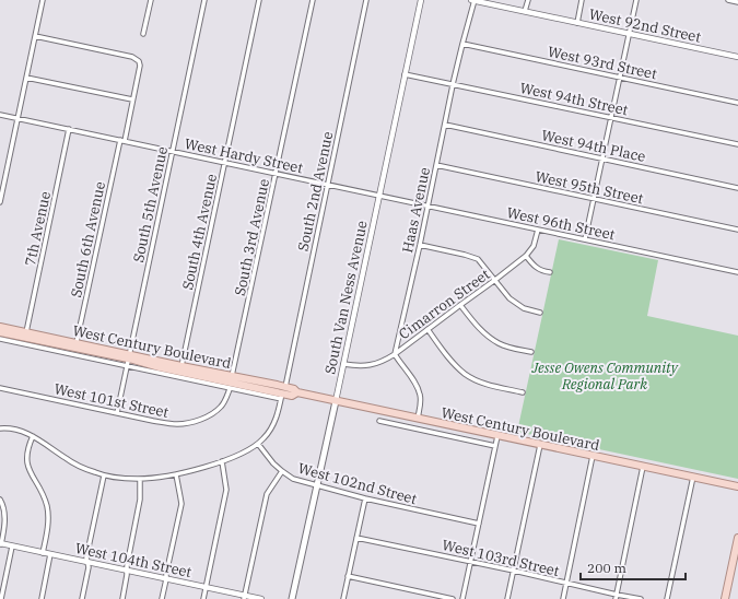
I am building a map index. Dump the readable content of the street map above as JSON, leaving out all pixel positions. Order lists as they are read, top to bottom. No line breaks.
{"streets":{"main road":["South Van Ness Avenue","West Century Boulevard"],"street":["West 92nd Street","West 93rd Street","West 94th Street","West 94th Place","West Hardy Street","West 95th Street","South 2nd Avenue","South 5th Avenue","Haas Avenue","West 96th Street","7th Avenue","South 4th Avenue","South 3rd Avenue","South 6th Avenue","Cimarron Street","West 101st Street","West 102nd Street","West 103rd Street","West 104th Street"]},"crossings":[["West 92nd Street","Haas Avenue"],["West 93rd Street","Haas Avenue"],["West 94th Street","Haas Avenue"],["West 94th Street","South Van Ness Avenue"],["West 94th Place","Haas Avenue"],["West Hardy Street","South 2nd Avenue"],["West Hardy Street","South 5th Avenue"],["West Hardy Street","West 96th Street"],["West Hardy Street","7th Avenue"],["West Hardy Street","South 4th Avenue"],["West Hardy Street","South 3rd Avenue"],["West Hardy Street","South 6th Avenue"],["West Hardy Street","South Van Ness Avenue"],["West 95th Street","Haas Avenue"],["South 2nd Avenue","West Century Boulevard"],["South 2nd Avenue","West 102nd Street"],["South 5th Avenue","West Century Boulevard"],["South 5th Avenue","West 101st Street"],["Haas Avenue","West 96th Street"],["Haas Avenue","Cimarron Street"],["West 96th Street","South Van Ness Avenue"],["West 96th Street","Cimarron Street"],["7th Avenue","West Century Boulevard"],["South 4th Avenue","West Century Boulevard"],["South 3rd Avenue","West Century Boulevard"],["South 6th Avenue","West Century Boulevard"],["South Van Ness Avenue","Cimarron Street"],["South Van Ness Avenue","West Century Boulevard"],["South Van Ness Avenue","West 102nd Street"],["West Century Boulevard","West 101st Street"]],"parks":["Jesse Owens Community Regional Park"],"scale_bar":"200 m"}
